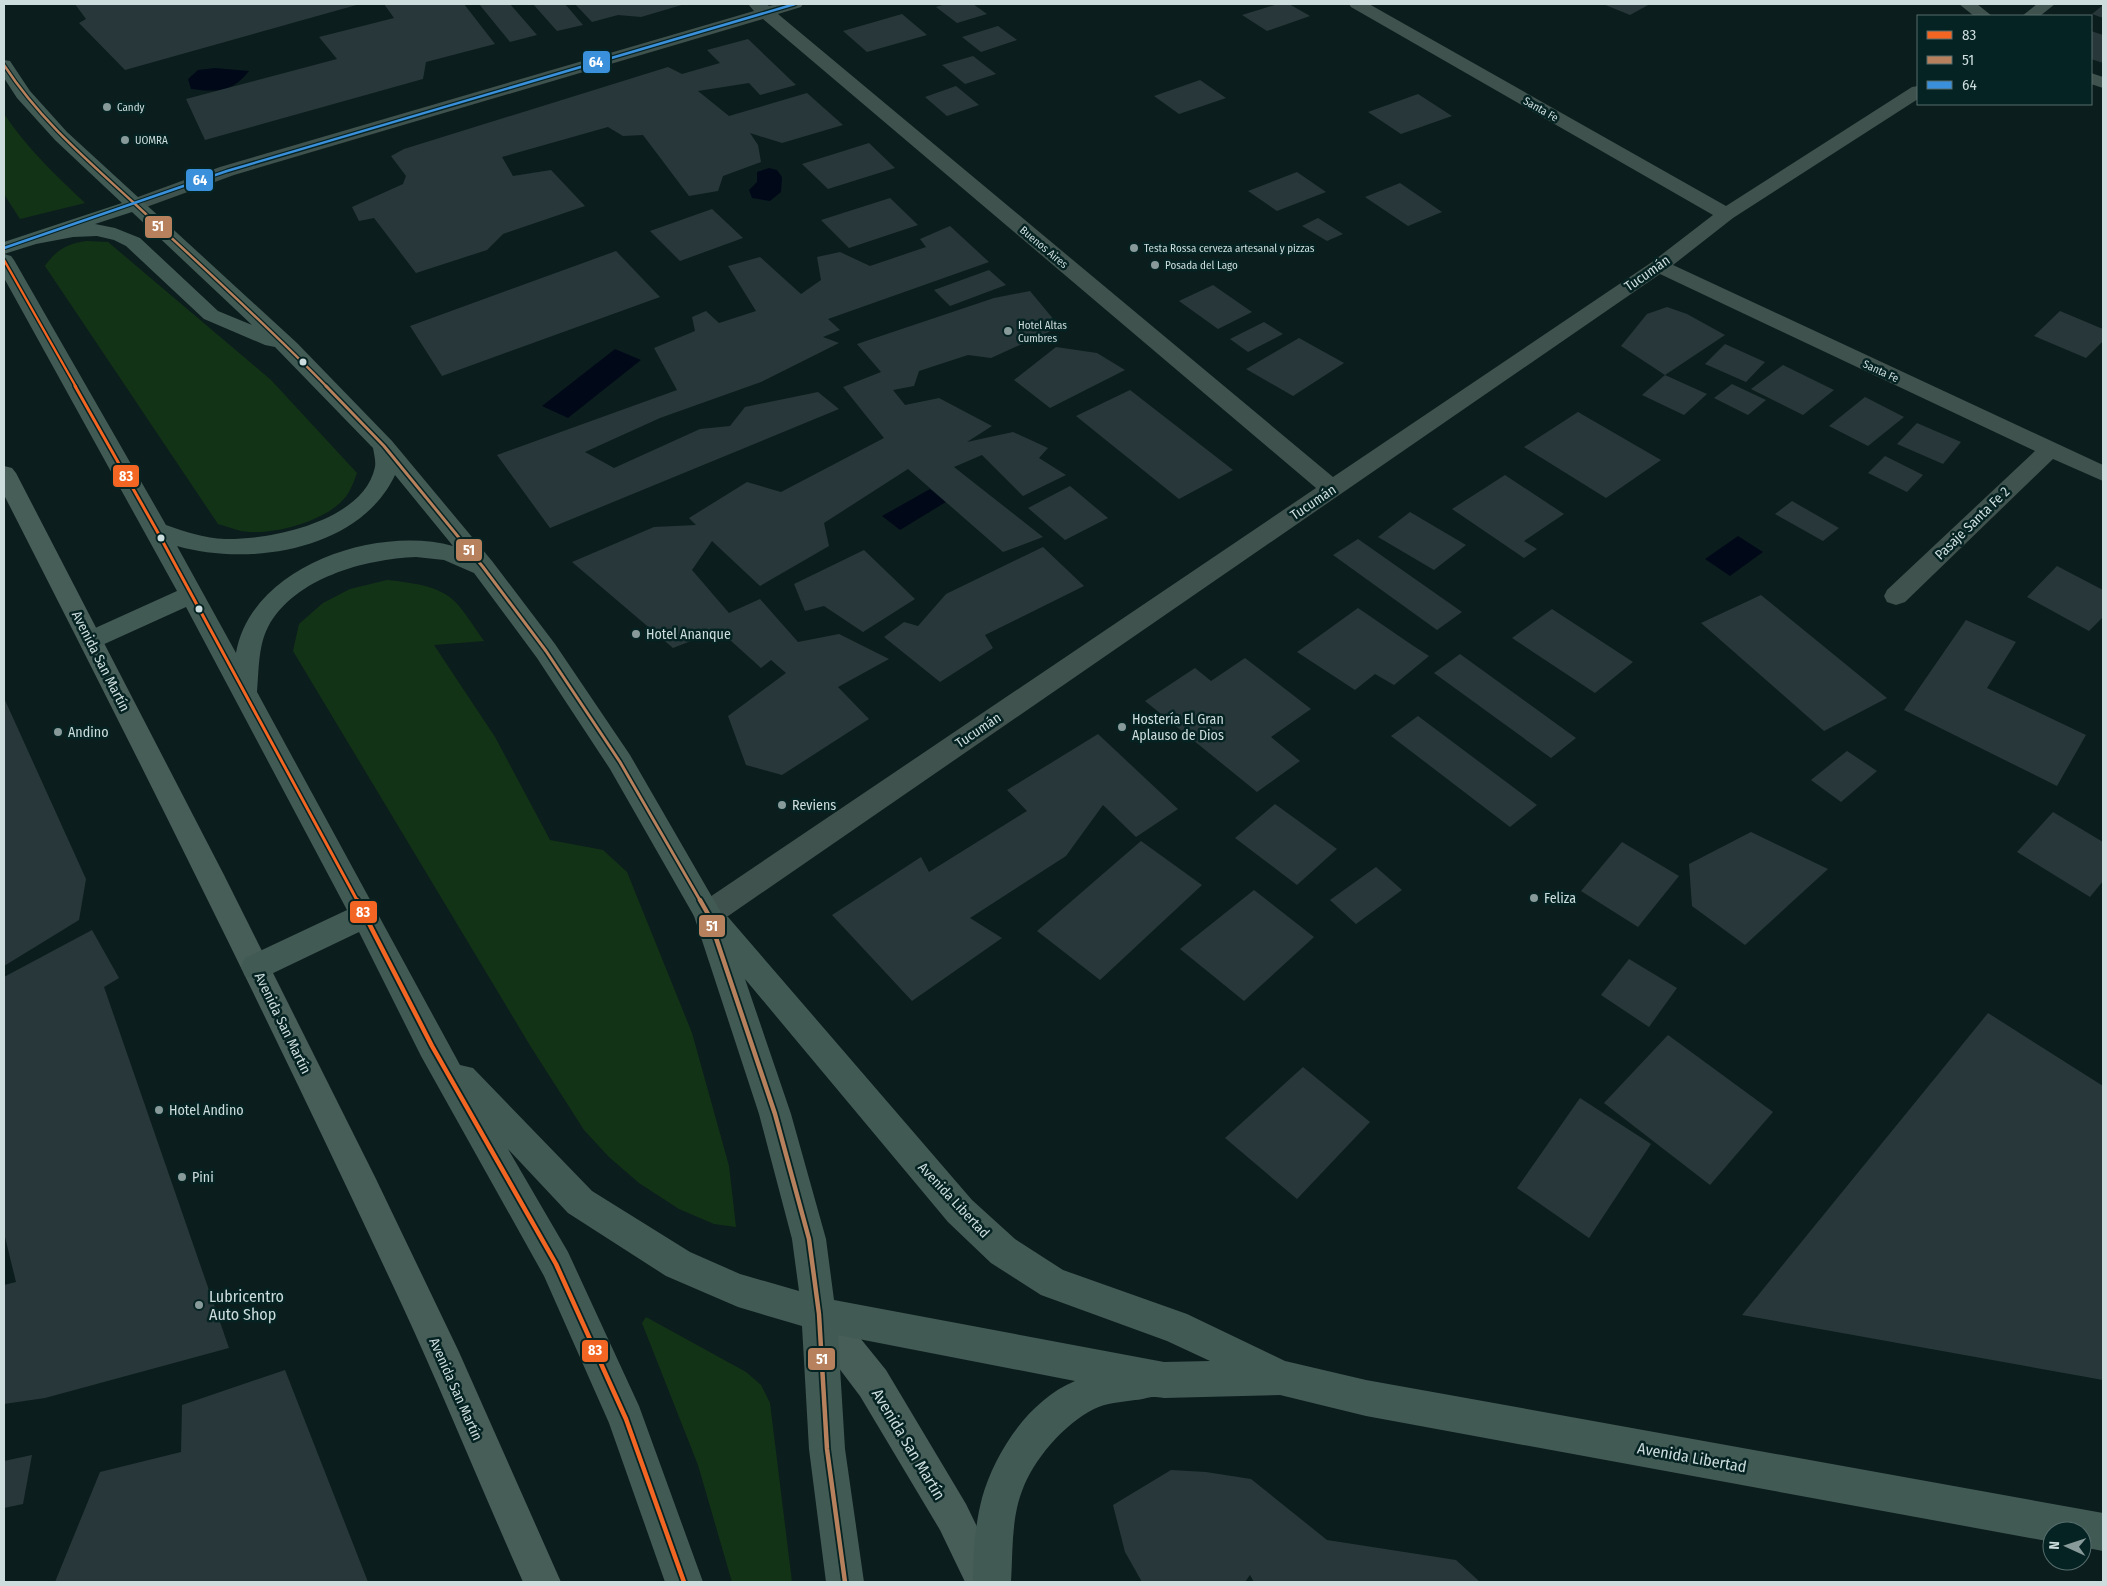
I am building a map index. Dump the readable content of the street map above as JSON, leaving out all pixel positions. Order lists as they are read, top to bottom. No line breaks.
{"streets":{"main road":["Avenida San Martín","Avenida Libertad"],"street":["Santa Fe","Buenos Aires","Tucumán","Pasaje Santa Fe 2"]},"crossings":[["Santa Fe","Tucumán"],["Santa Fe","Pasaje Santa Fe 2"],["Buenos Aires","Tucumán"],["Tucumán","Avenida Libertad"],["Avenida San Martín","Avenida Libertad"]],"places":["Candy","UOMRA","Testa Rossa cerveza artesanal y pizzas","Posada del Lago","Hotel Altas Cumbres","Hotel Ananque","Hostería El Gran Aplauso de Dios","Andino","Reviens","Feliza","Hotel Andino","Pini","Lubricentro Auto Shop"],"lines":["transit line 64","transit line 51","transit line 83"],"legend":["83","51","64"],"north":"left"}
